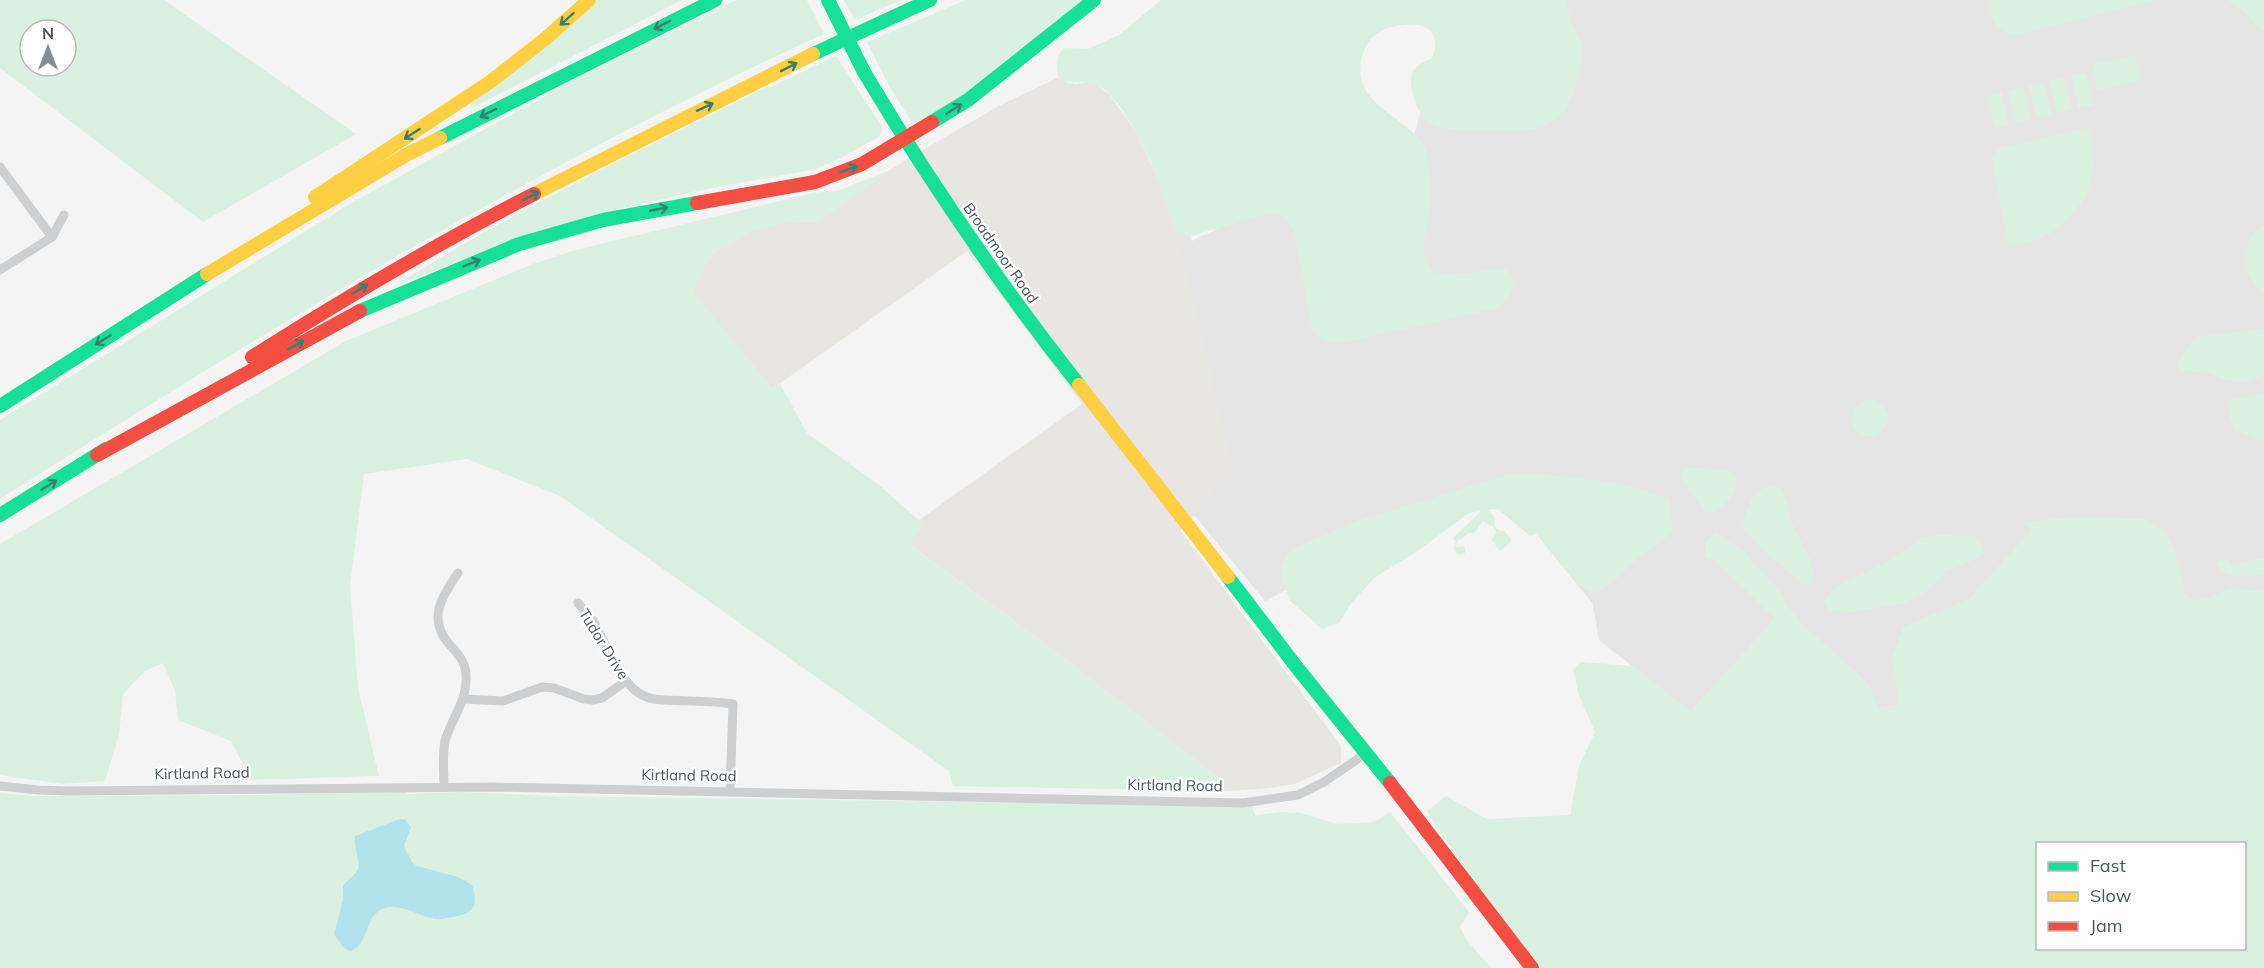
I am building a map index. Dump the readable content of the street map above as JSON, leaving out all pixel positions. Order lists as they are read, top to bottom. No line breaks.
{"streets":{"main road":["Broadmoor Road"],"street":["Tudor Drive","Kirtland Road"]},"crossings":[["Broadmoor Road","Kirtland Road"],["Tudor Drive","Kirtland Road"]],"legend":["Fast","Slow","Jam"],"north":"top"}
